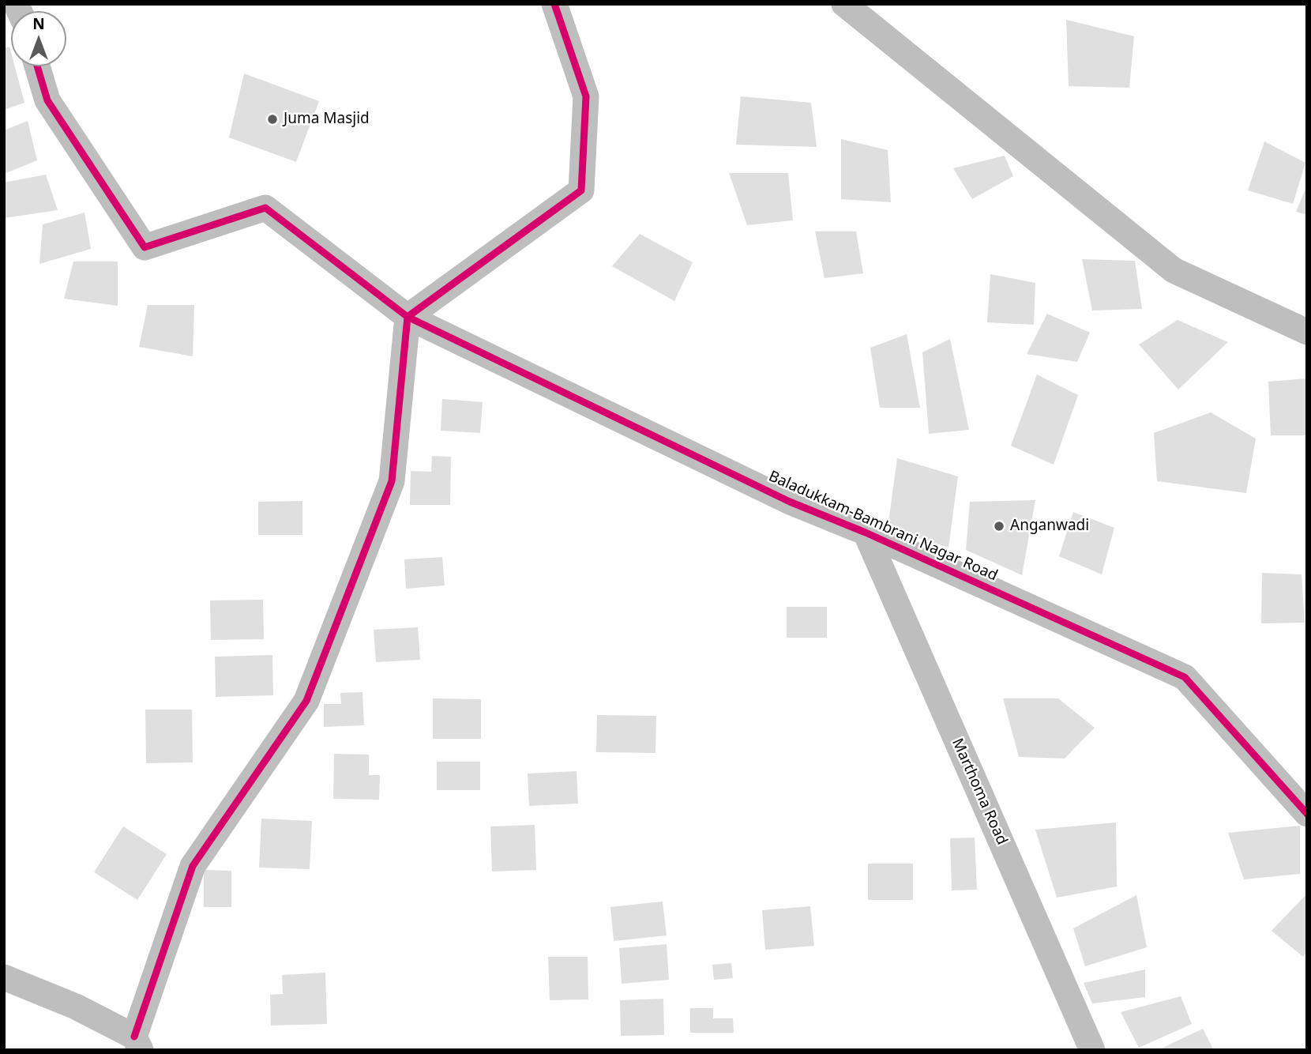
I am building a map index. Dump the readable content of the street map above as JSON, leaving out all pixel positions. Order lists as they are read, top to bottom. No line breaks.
{"streets":{"street":["Baladukkam-Bambrani Nagar Road","Marthoma Road"]},"crossings":[["Baladukkam-Bambrani Nagar Road","Marthoma Road"]],"places":["Juma Masjid","Anganwadi"],"north":"top"}
